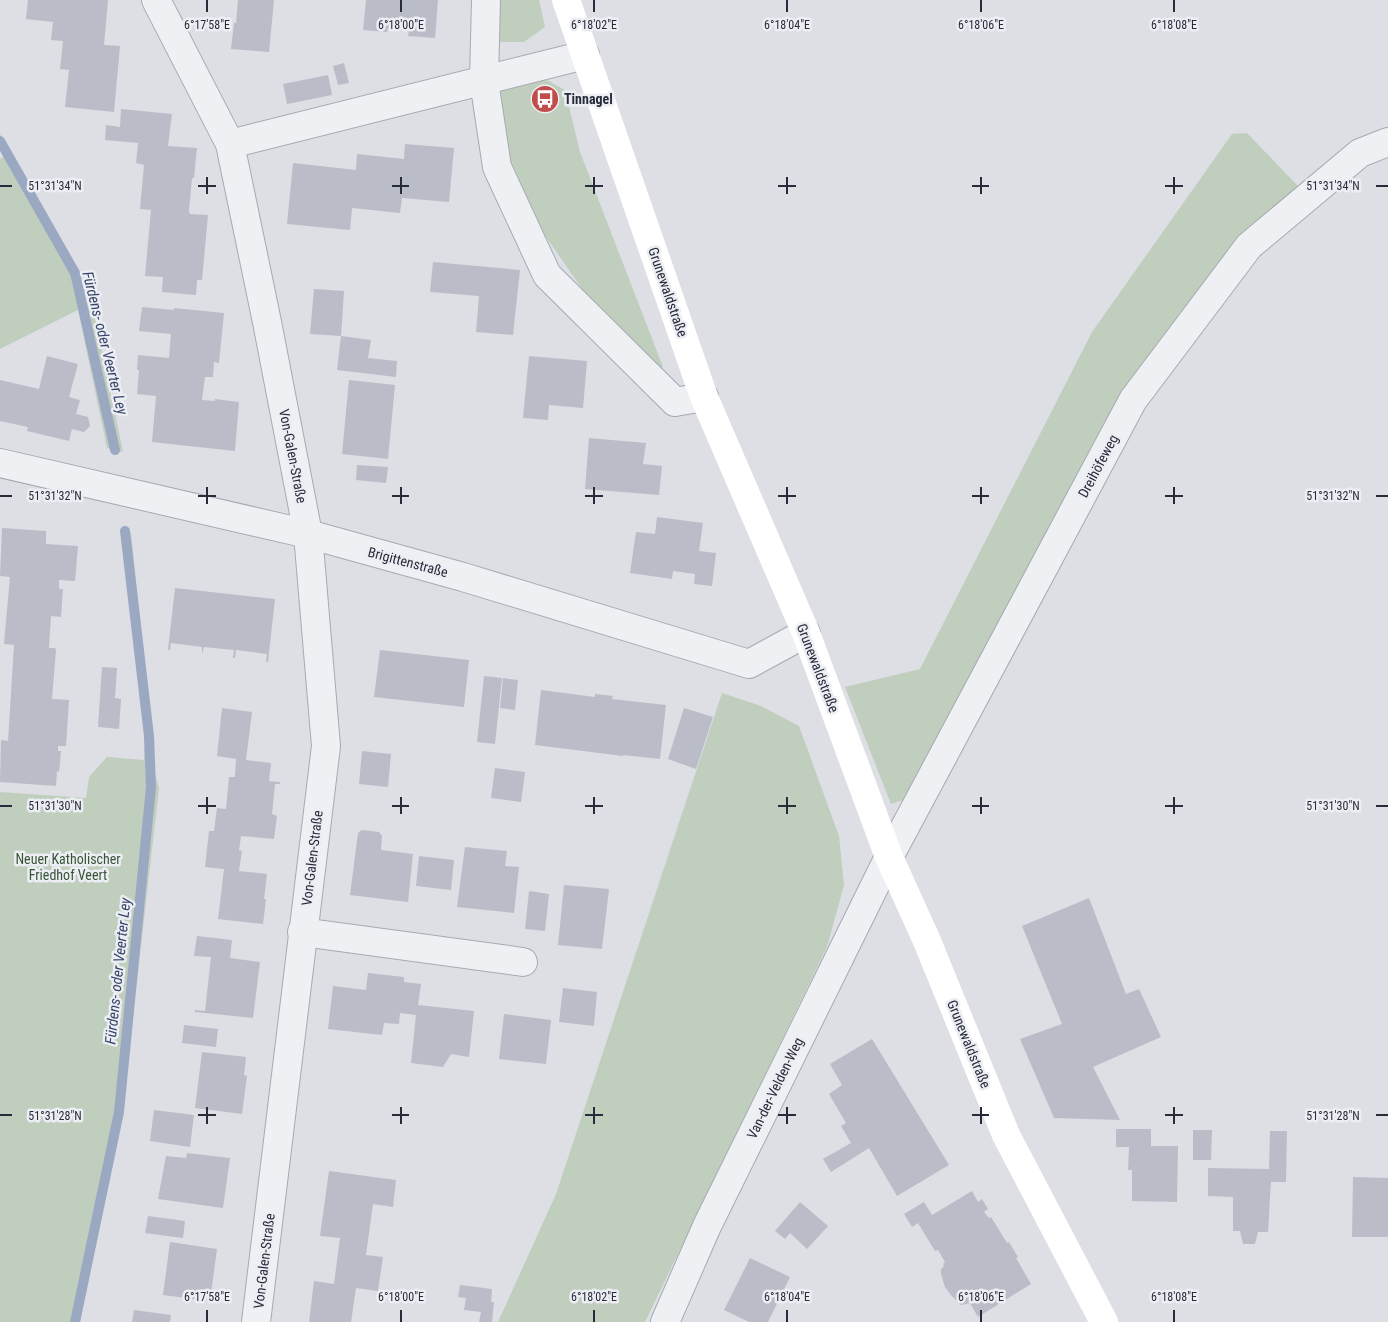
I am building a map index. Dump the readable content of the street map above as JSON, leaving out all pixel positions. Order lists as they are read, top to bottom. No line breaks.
{"streets":{"street":["Grunewaldstraße","Von-Galen-Straße","Dreihöfeweg","Brigittenstraße","Van-der-Velden-Weg"]},"crossings":[["Grunewaldstraße","Dreihöfeweg"],["Grunewaldstraße","Brigittenstraße"],["Grunewaldstraße","Van-der-Velden-Weg"],["Von-Galen-Straße","Brigittenstraße"],["Dreihöfeweg","Van-der-Velden-Weg"]],"water":["Fürdens- oder Veerter Ley"],"parks":["Neuer Katholischer Friedhof Veert"],"places":{"bus stop":["Tinnagel"]},"coordinates":["6°17'58\"E","6°18'00\"E","6°18'02\"E","6°18'04\"E","6°18'06\"E","6°18'08\"E","51°31'34\"N","51°31'32\"N","51°31'30\"N","51°31'28\"N"]}
